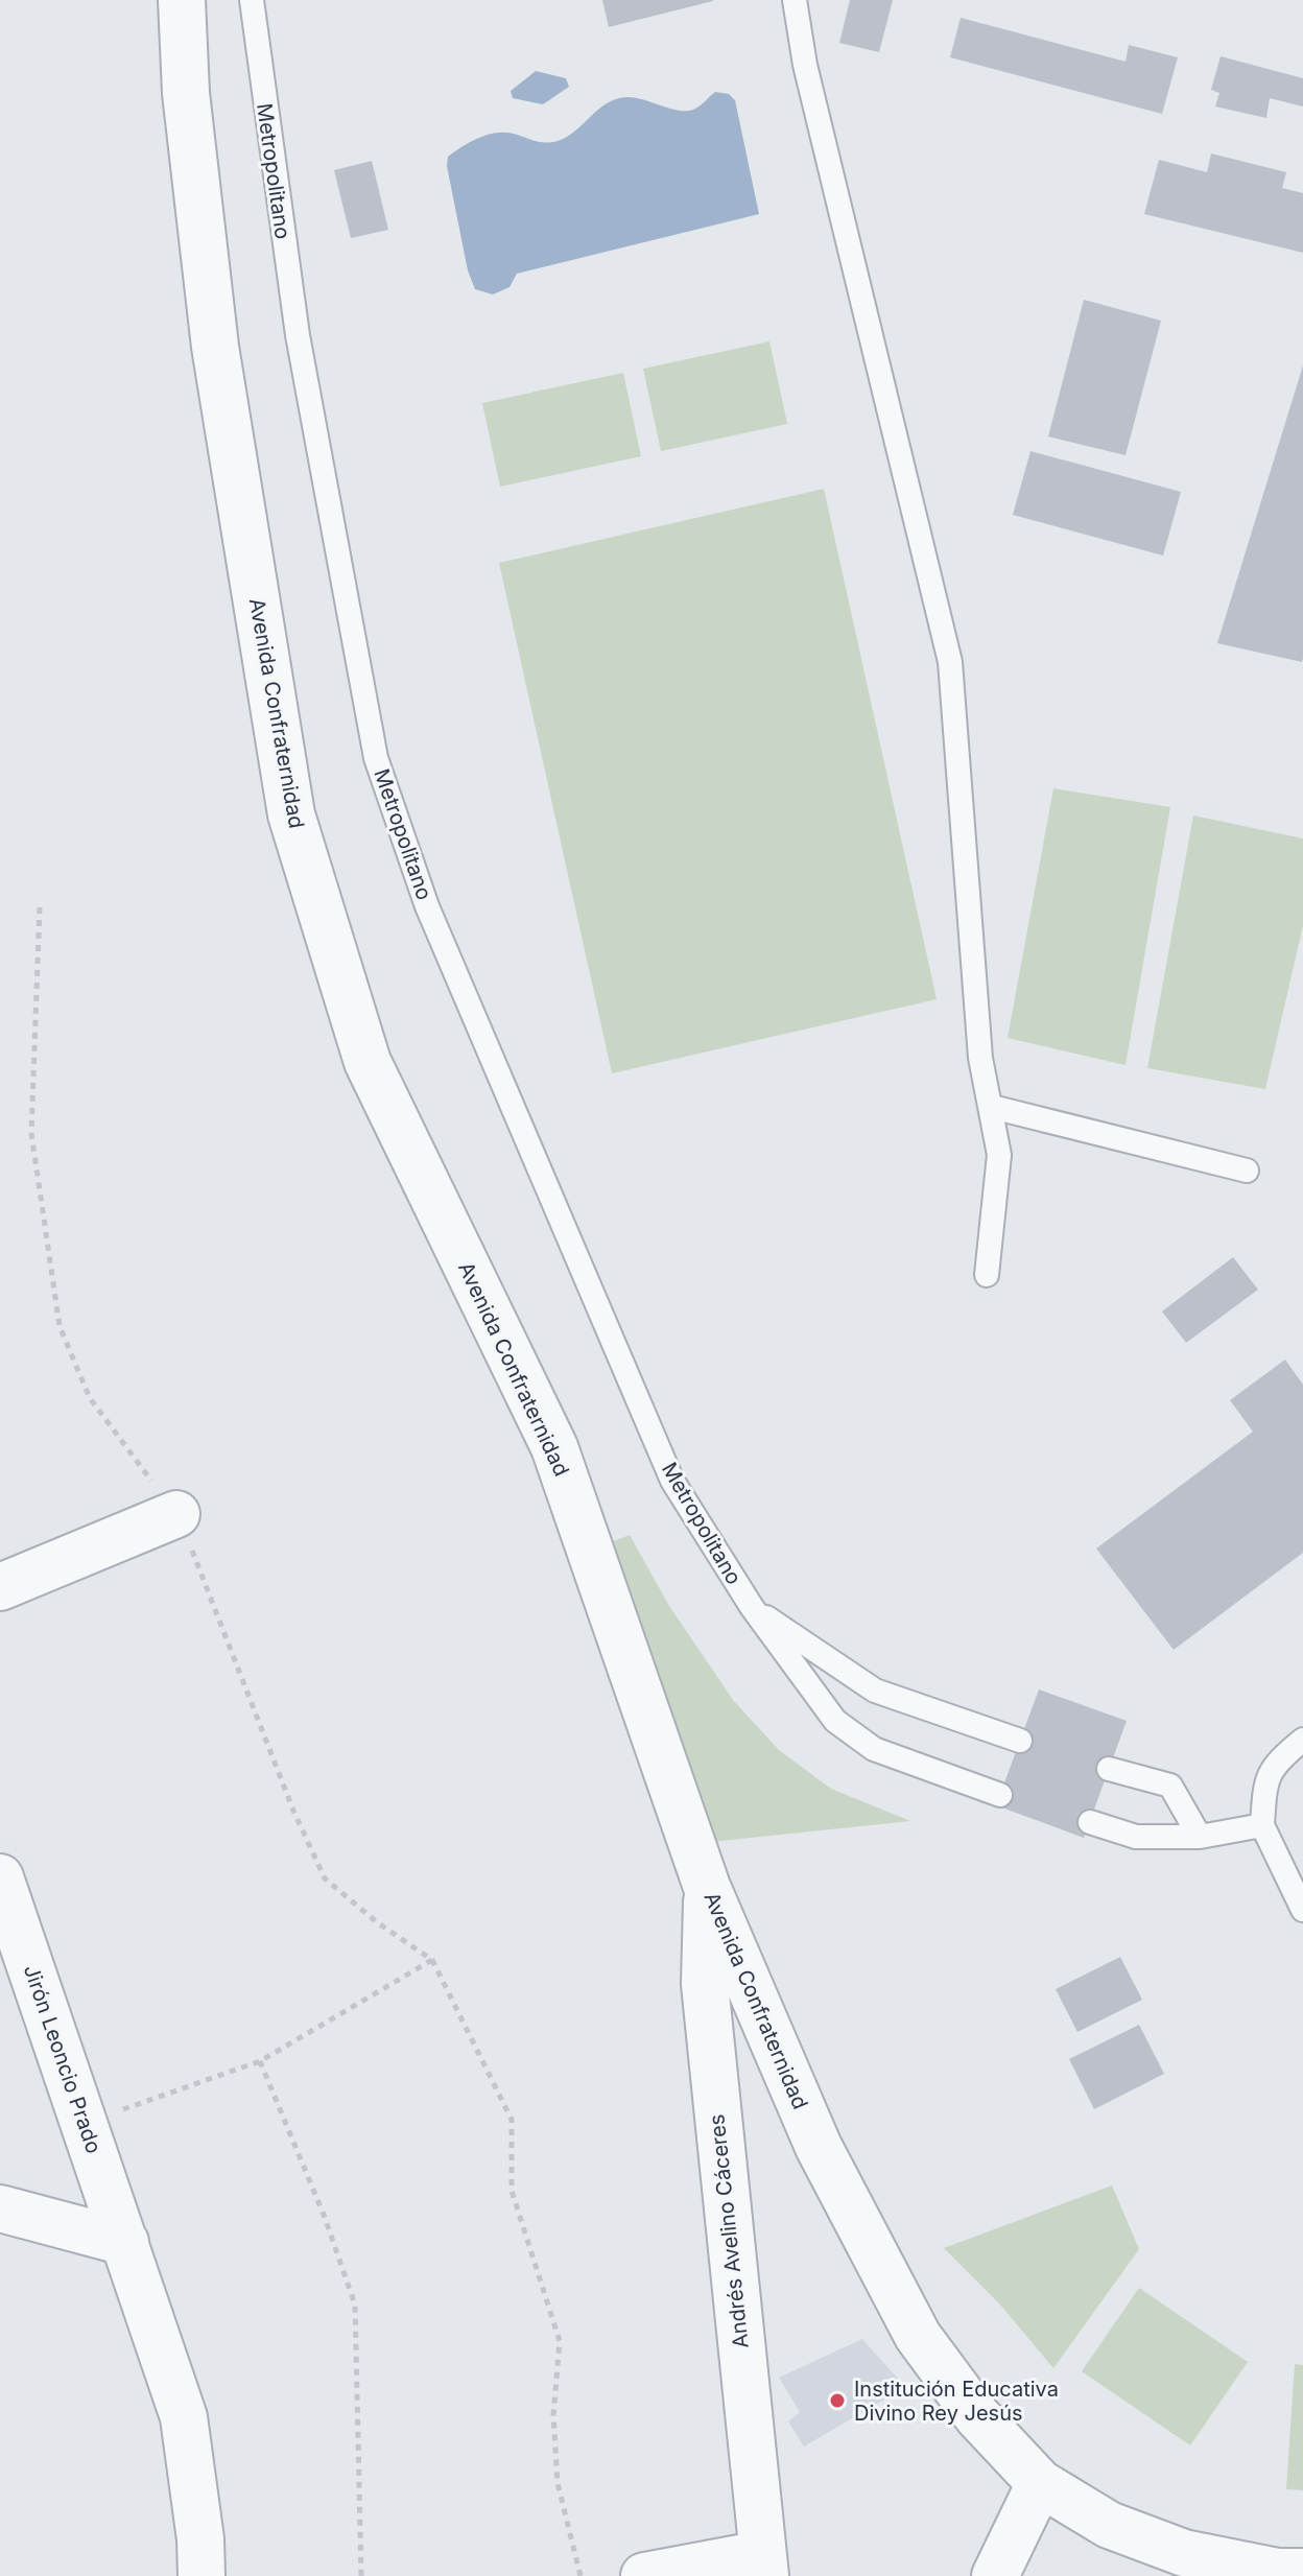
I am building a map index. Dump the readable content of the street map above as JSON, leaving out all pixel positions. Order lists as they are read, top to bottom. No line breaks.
{"streets":{"street":["Avenida Confraternidad","Jirón Leoncio Prado","Andrés Avelino Cáceres"],"lane":["Metropolitano"]},"crossings":[["Avenida Confraternidad","Andrés Avelino Cáceres"]],"places":["Institución Educativa Divino Rey Jesús"]}
